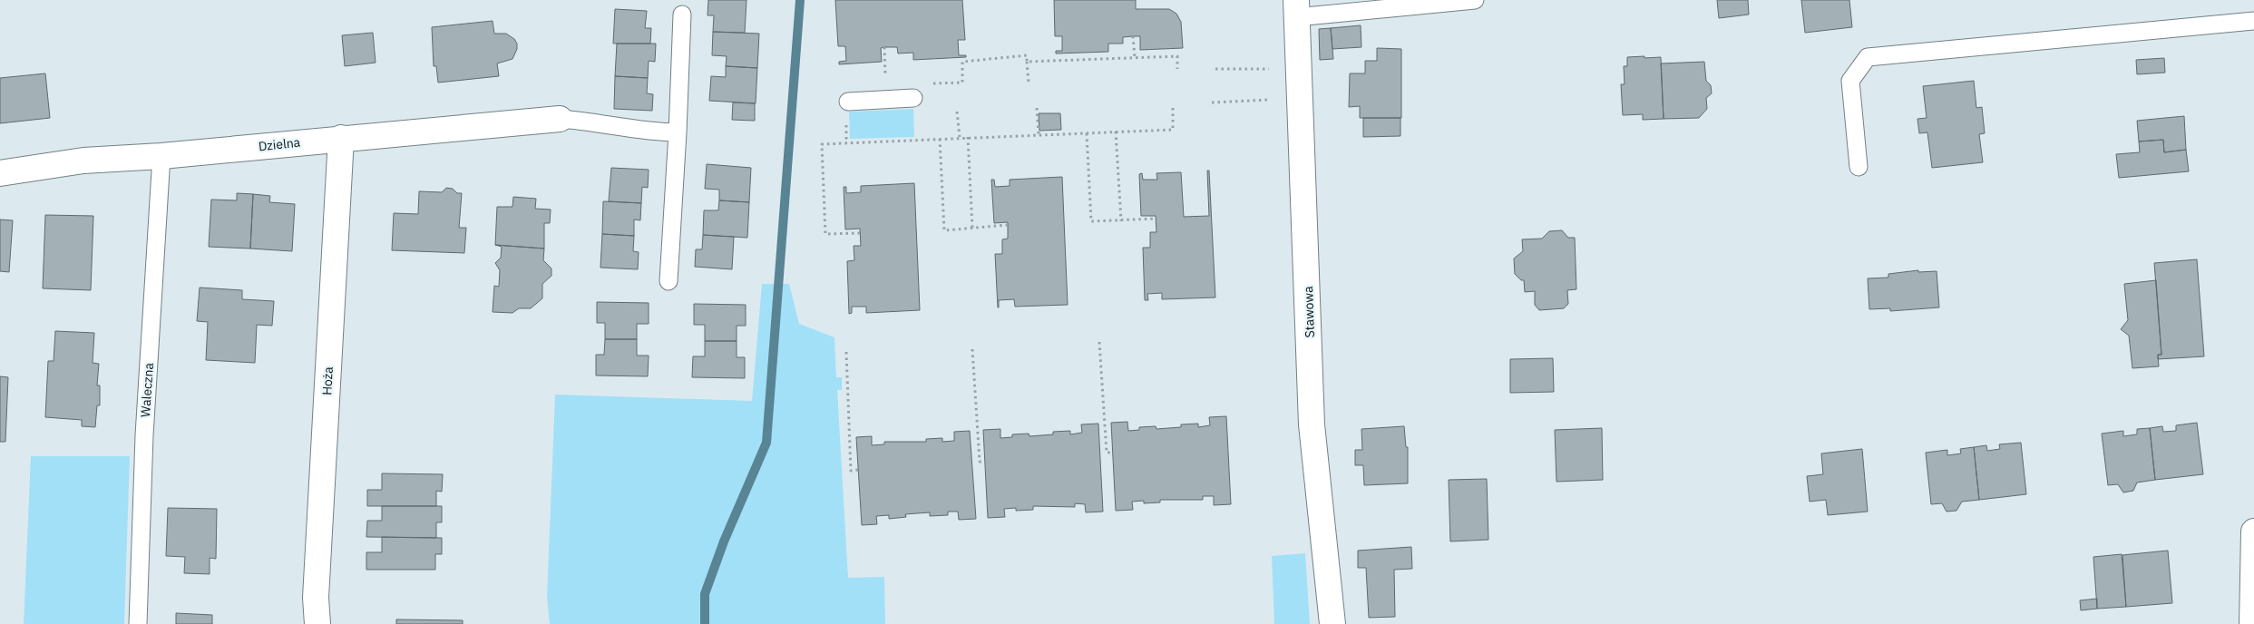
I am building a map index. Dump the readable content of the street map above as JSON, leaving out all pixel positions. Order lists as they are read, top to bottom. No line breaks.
{"streets":{"street":["Dzielna","Stawowa","Hoża"],"lane":["Waleczna"]},"crossings":[["Dzielna","Hoża"],["Dzielna","Waleczna"]]}
